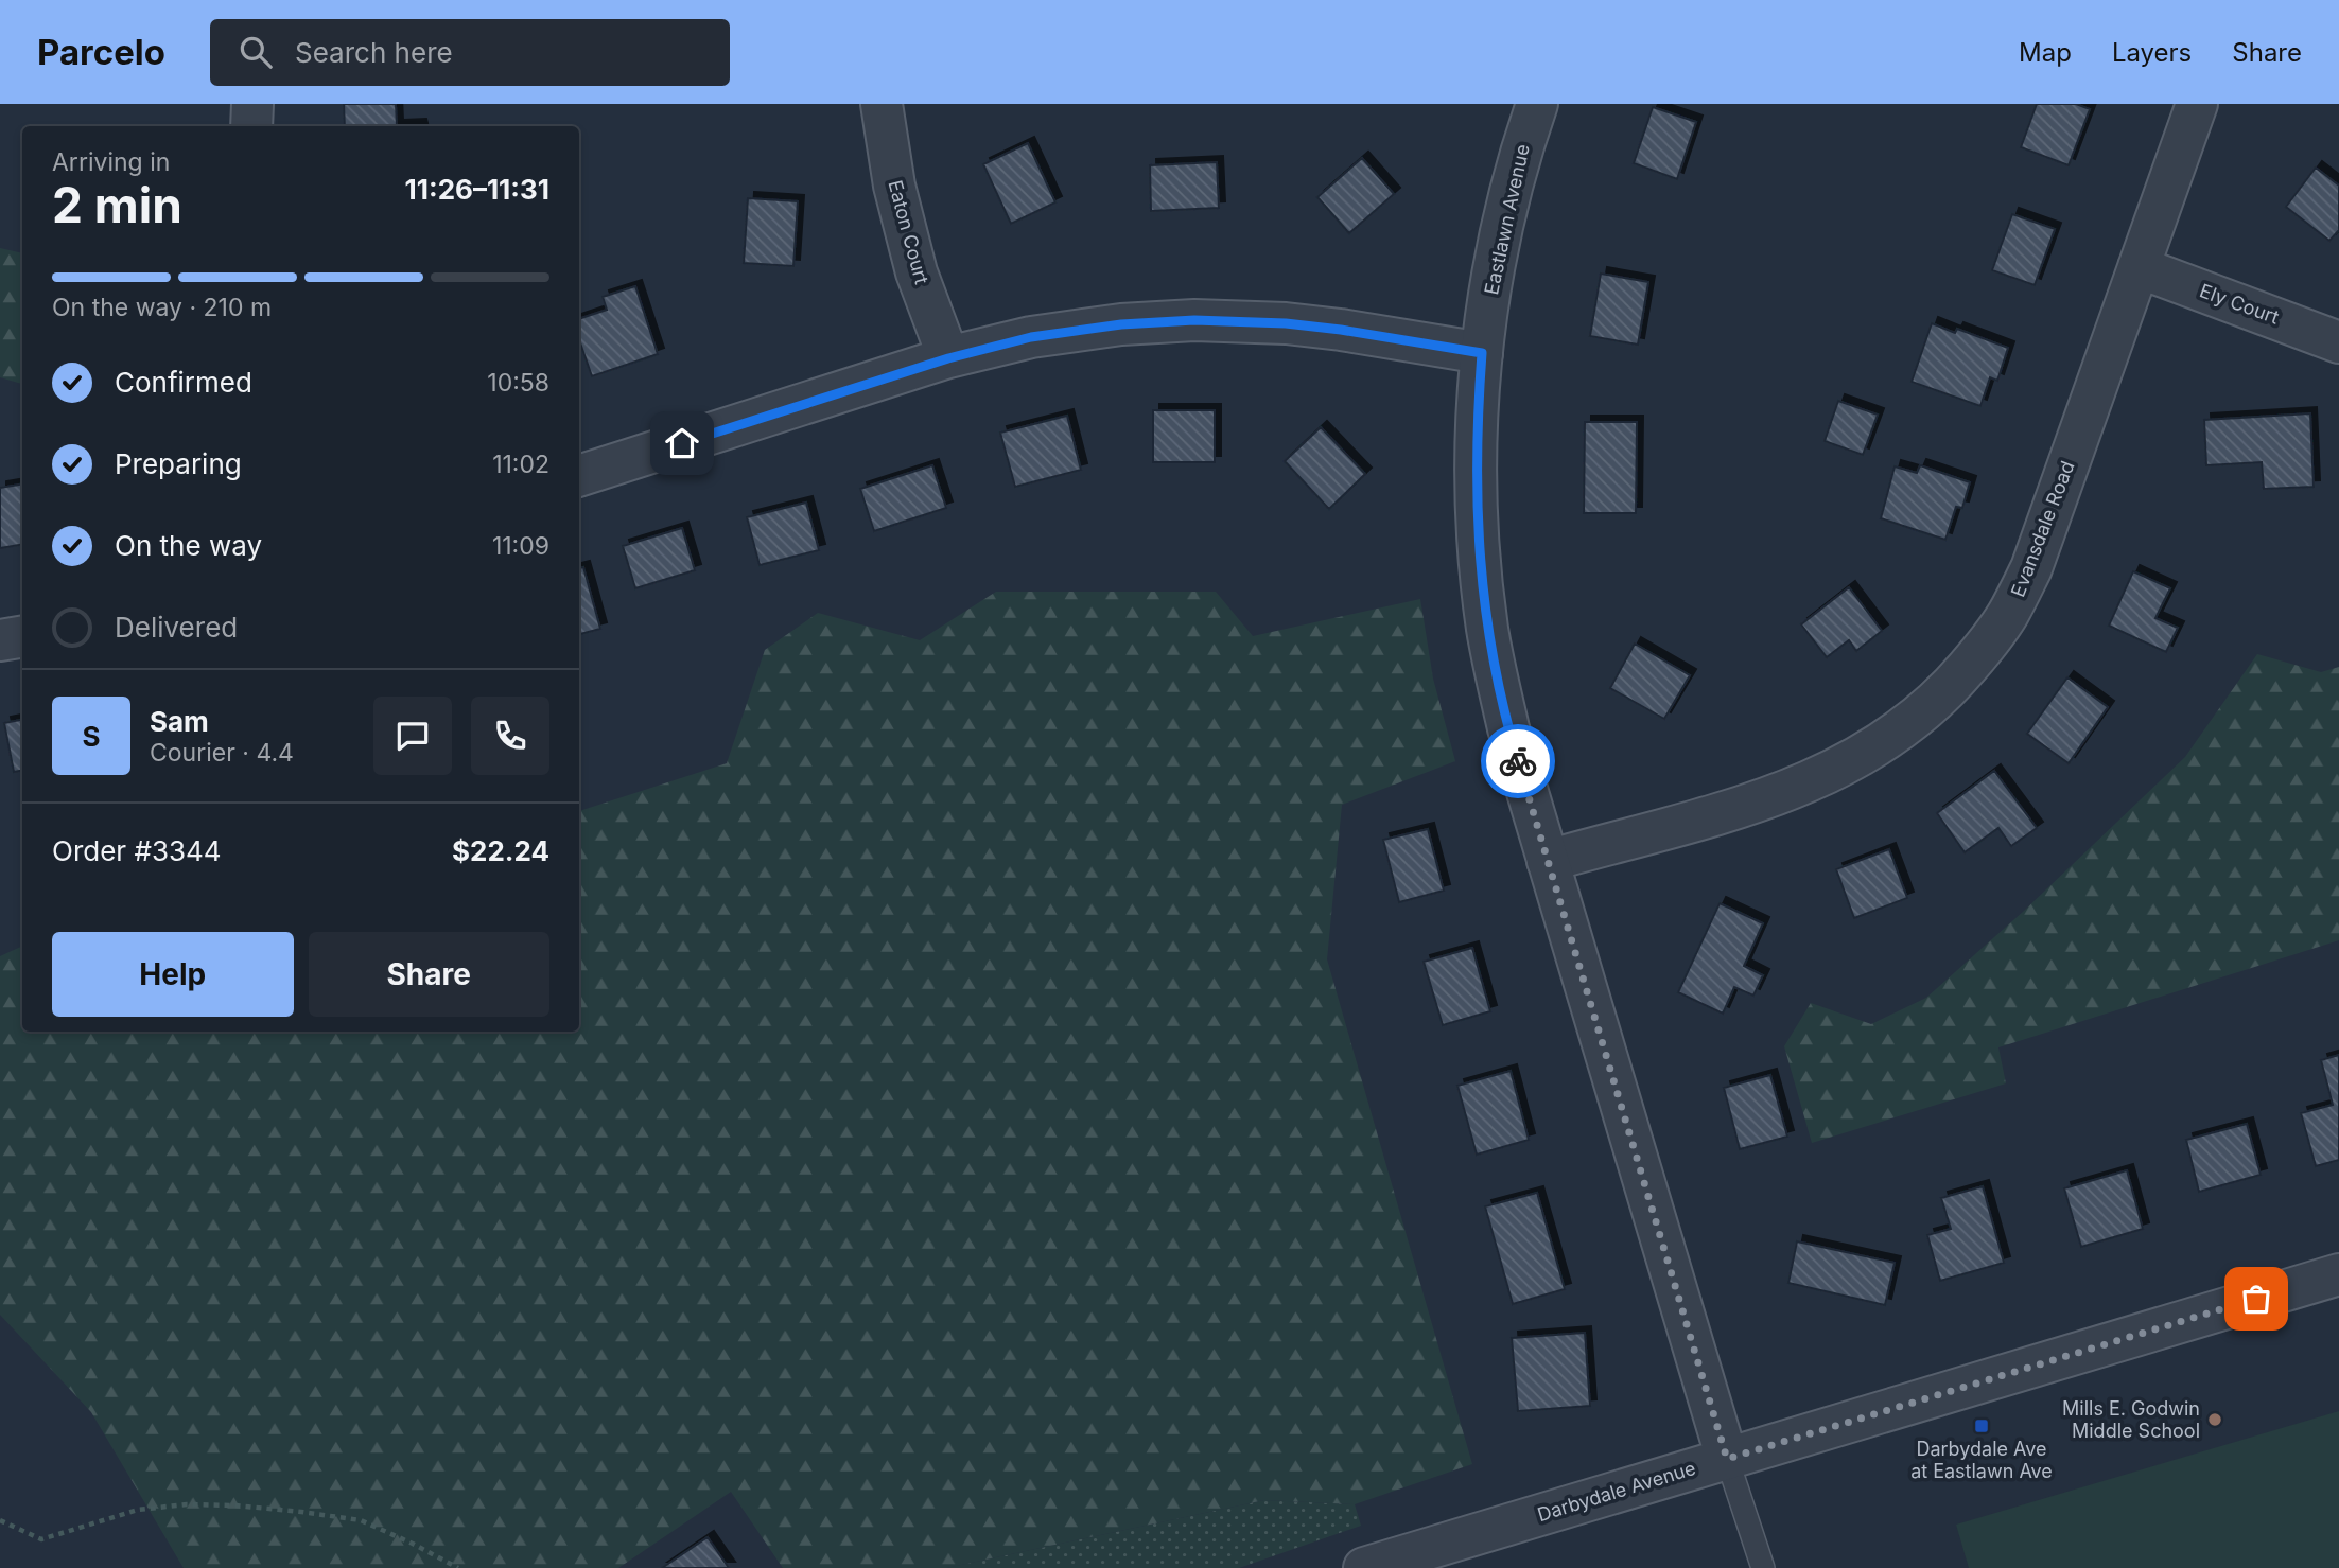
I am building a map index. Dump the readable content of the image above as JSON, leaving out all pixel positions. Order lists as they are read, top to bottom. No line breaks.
{"streets":{"street":["Eastlawn Avenue","Eaton Court","Ely Court","Evansdale Road","Darbydale Avenue"]},"crossings":[["Eastlawn Avenue","Evansdale Road"],["Eastlawn Avenue","Darbydale Avenue"],["Ely Court","Evansdale Road"]],"places":{"other":["Mills E. Godwin Middle School"],"transit":["Darbydale Ave at Eastlawn Ave"]},"page":{"header":"Parcelo","search":"Search here","nav":["Map","Layers","Share"],"heading":["2 min","Arriving in","11:26–11:31"],"panel":["Sam","Courier · 4.4","Order #3344","$22.24"],"bar":"On the way · 210 m","list":[["Confirmed","10:58"],["Preparing","11:02"],["On the way","11:09"],"Delivered"],"round":"S","buttons":["Help","Share"]}}
